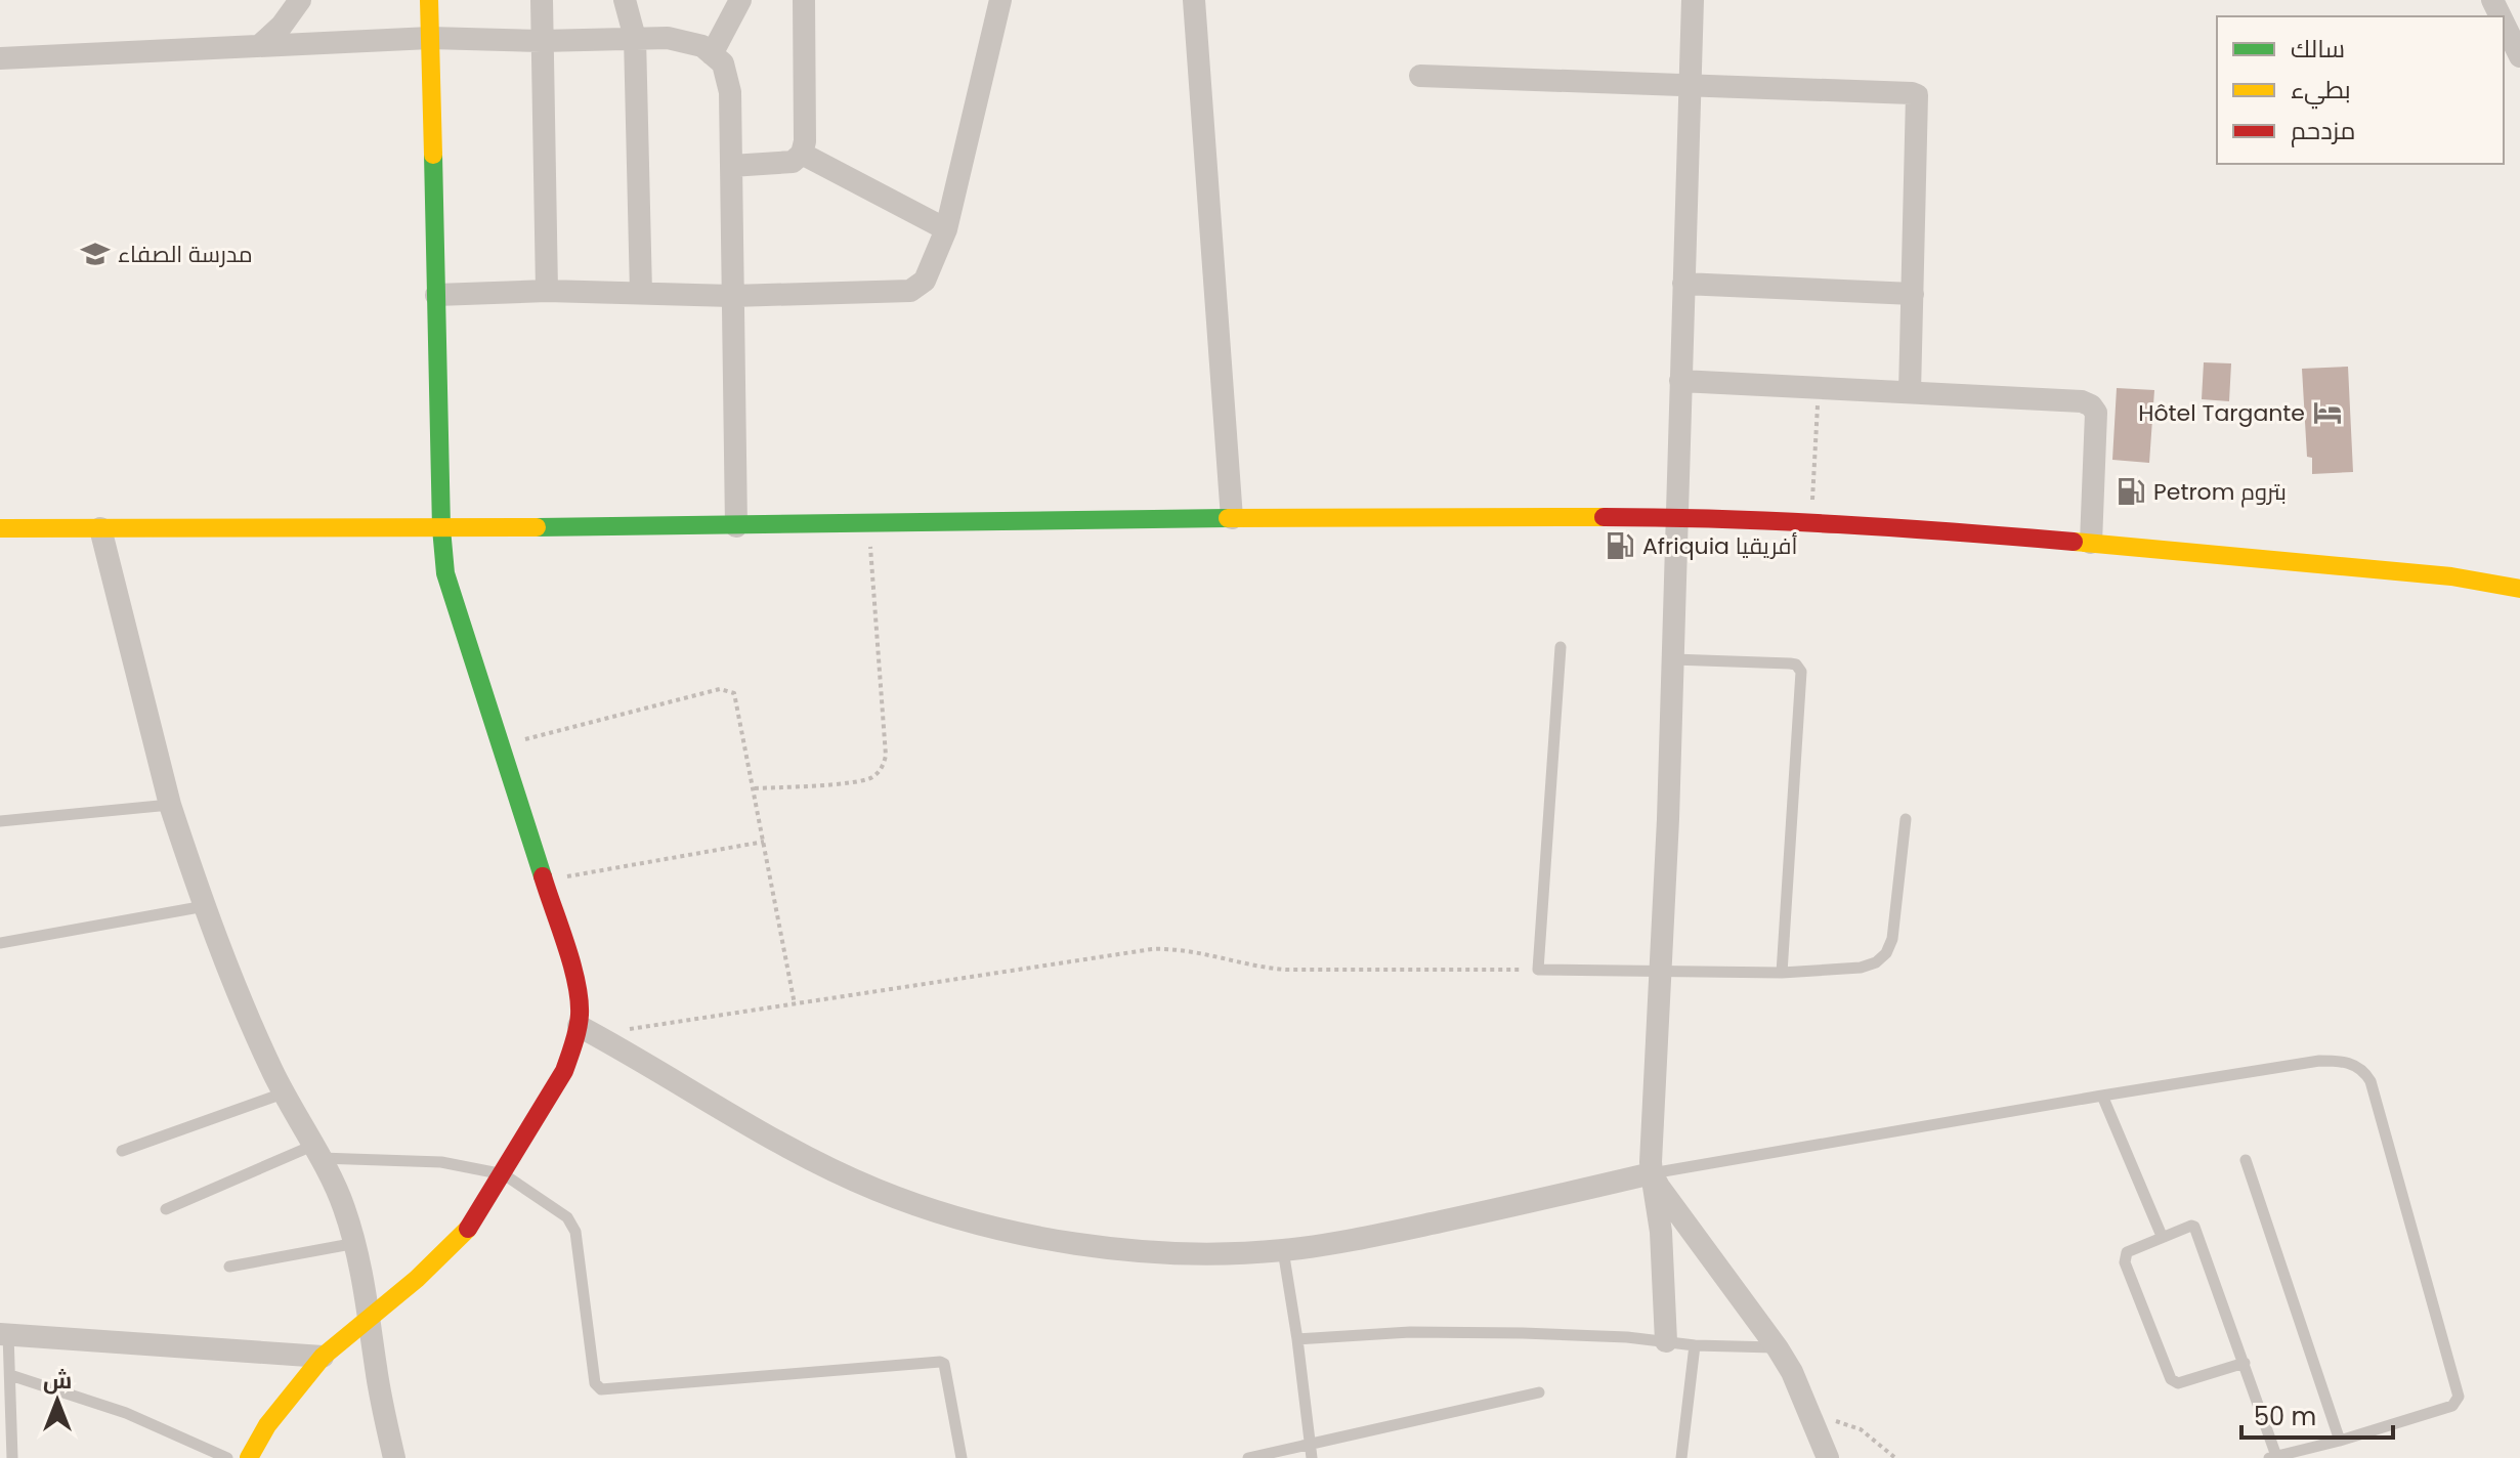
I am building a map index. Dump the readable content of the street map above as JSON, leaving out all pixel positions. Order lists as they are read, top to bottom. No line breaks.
{"places":{"school or university":["مدرسة الصفاء"],"hotel":["Hôtel Targante"],"fuel station":["Petrom بتروم","Afriquia أفريقيا"]},"legend":["سالك","بطيء","مزدحم"],"scale_bar":"50 m","north":"top"}
